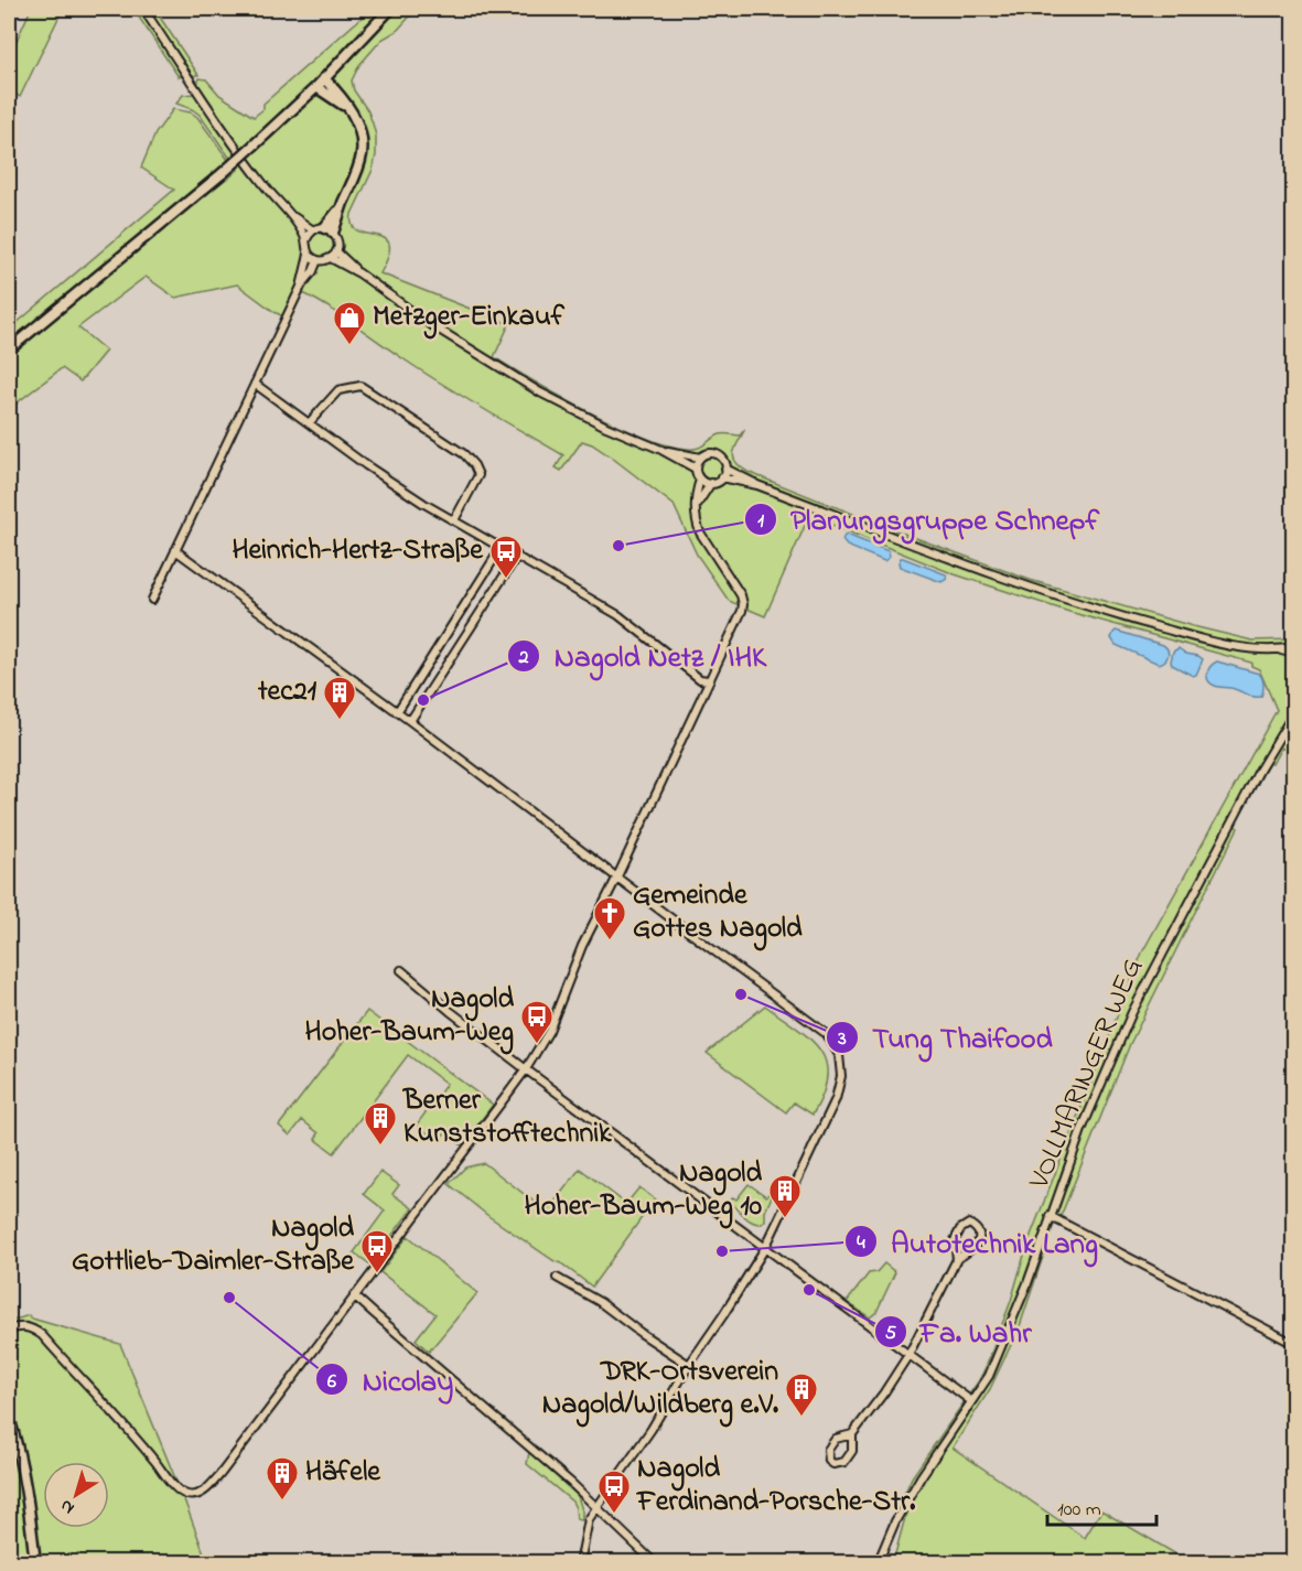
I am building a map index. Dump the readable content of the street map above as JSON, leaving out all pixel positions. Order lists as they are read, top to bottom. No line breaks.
{"streets":{"street":["VOLLMARINGER WEG"]},"places":{"shop":["Metzger-Einkauf"],"other":["Planungsgruppe Schnepf","Nagold Netz / IHK","Tung Thaifood","Autotechnik Lang","Fa. Wahr","Nicolay"],"bus stop":["Heinrich-Hertz-Straße","Nagold Hoher-Baum-Weg","Nagold Gottlieb-Daimler-Straße","Nagold Ferdinand-Porsche-Str."],"building":["tec21","Berner Kunststofftechnik","Nagold Hoher-Baum-Weg 10","DRK-Ortsverein Nagold/Wildberg e.V.","Häfele"],"church":["Gemeinde Gottes Nagold"]},"scale_bar":"100 m","north":"bottom left"}
